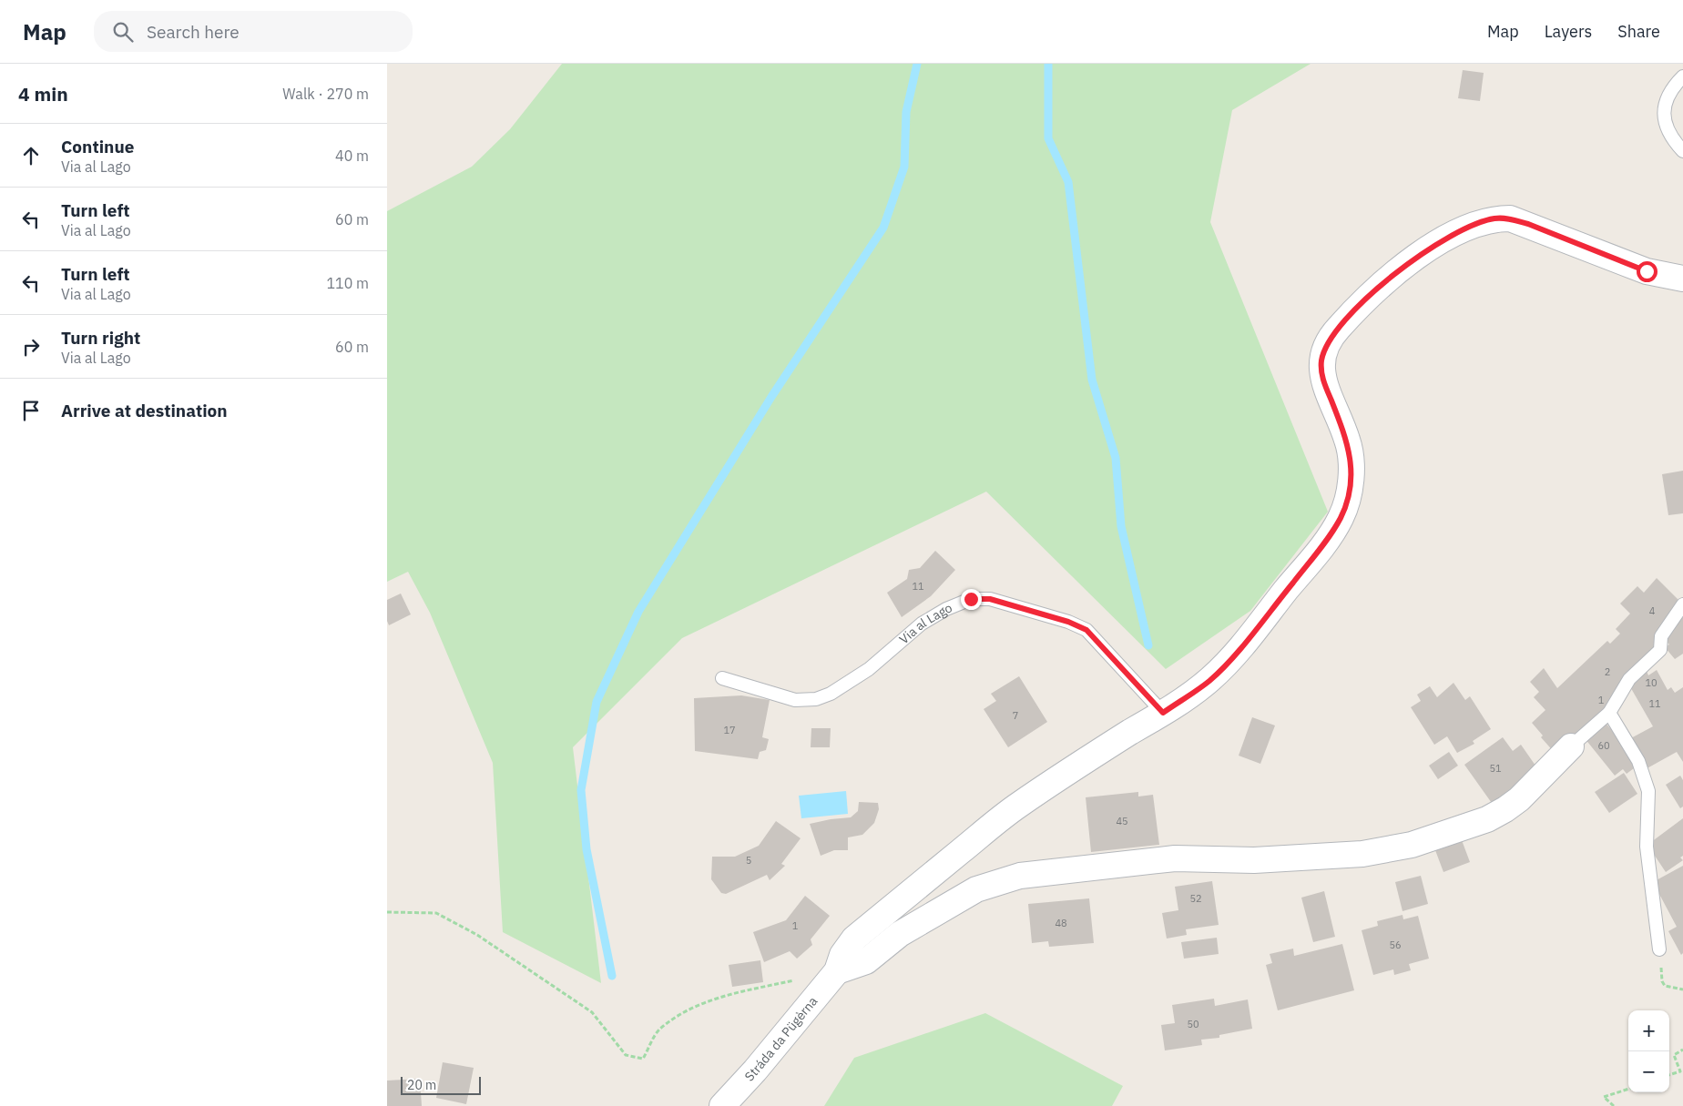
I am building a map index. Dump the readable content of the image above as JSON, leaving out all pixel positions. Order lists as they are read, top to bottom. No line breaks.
{"streets":{"street":["Stráda da Pügèrna"],"lane":["Via al Lago"]},"house_numbers":["11","4","2","10","1","11","7","17","60","51","45","5","52","48","1","56","50"],"scale_bar":"20 m","page":{"header":"Map","search":"Search here","nav":["Map","Layers","Share"],"heading":["4 min","Walk · 270 m"],"list":[["Continue","Via al Lago","40 m"],["Turn left","Via al Lago","60 m"],["Turn left","Via al Lago","110 m"],["Turn right","Via al Lago","60 m"],"Arrive at destination"],"map_buttons":["+","−"],"scale":"20 m"}}
